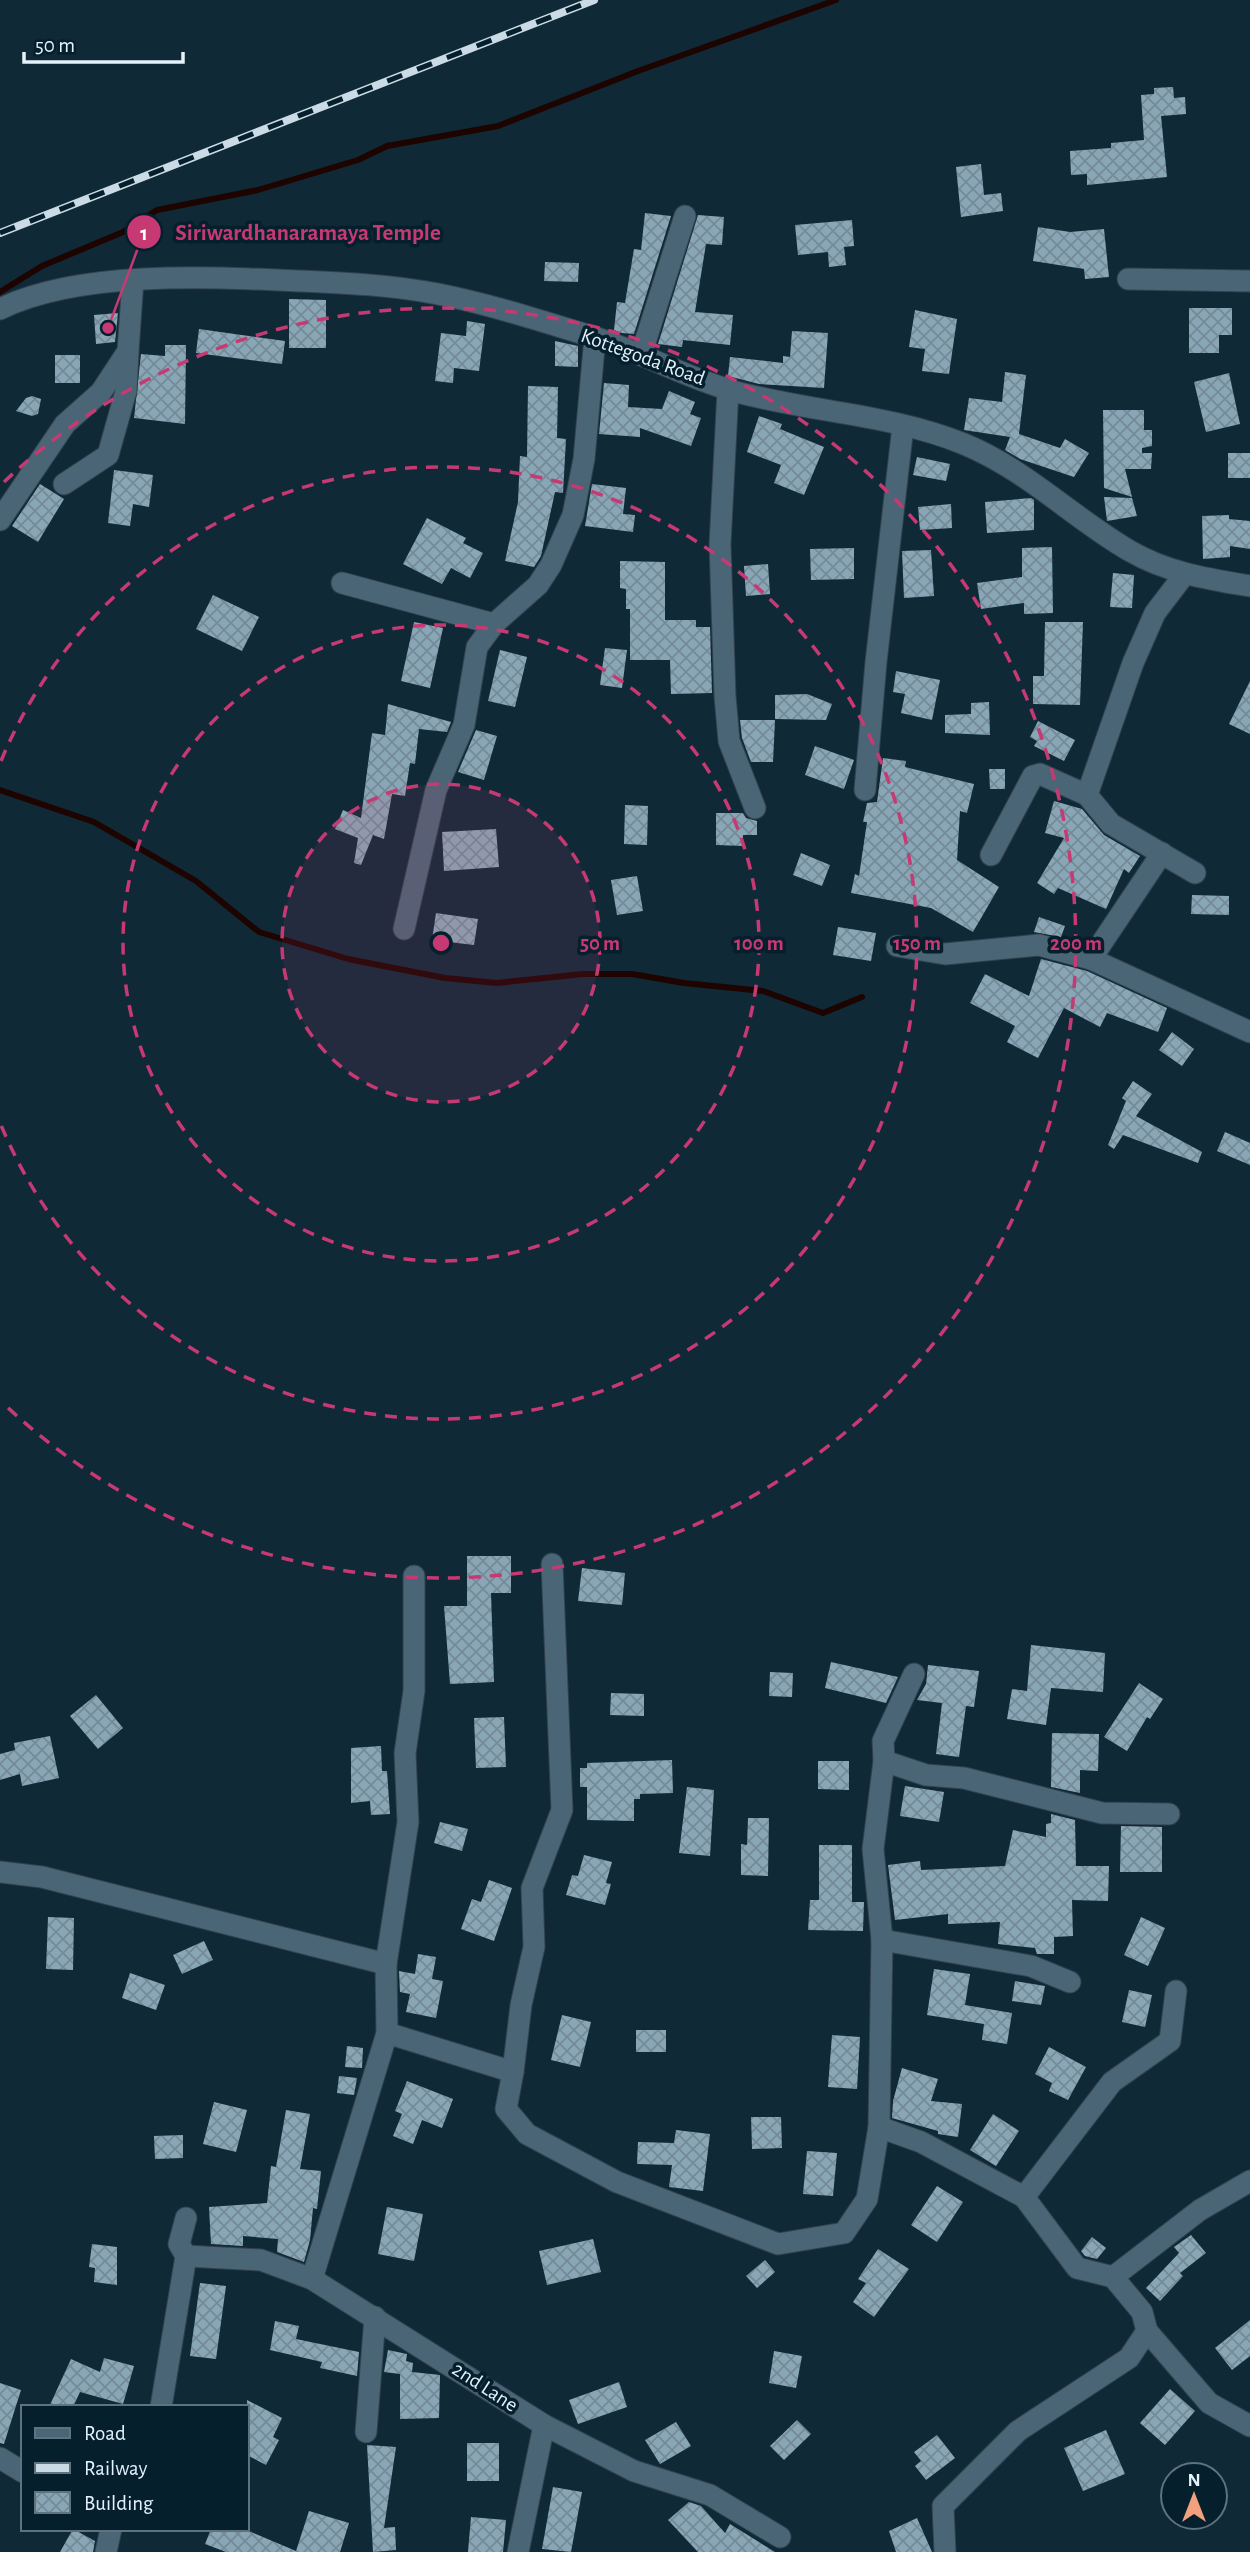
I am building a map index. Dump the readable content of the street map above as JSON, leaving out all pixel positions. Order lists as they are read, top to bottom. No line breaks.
{"streets":{"street":["Kottegoda Road","2nd Lane"]},"places":["Siriwardhanaramaya Temple"],"legend":["Road","Railway","Building"],"scale_bar":"50 m","north":"top","rings":["50 m","100 m","150 m","200 m"]}
